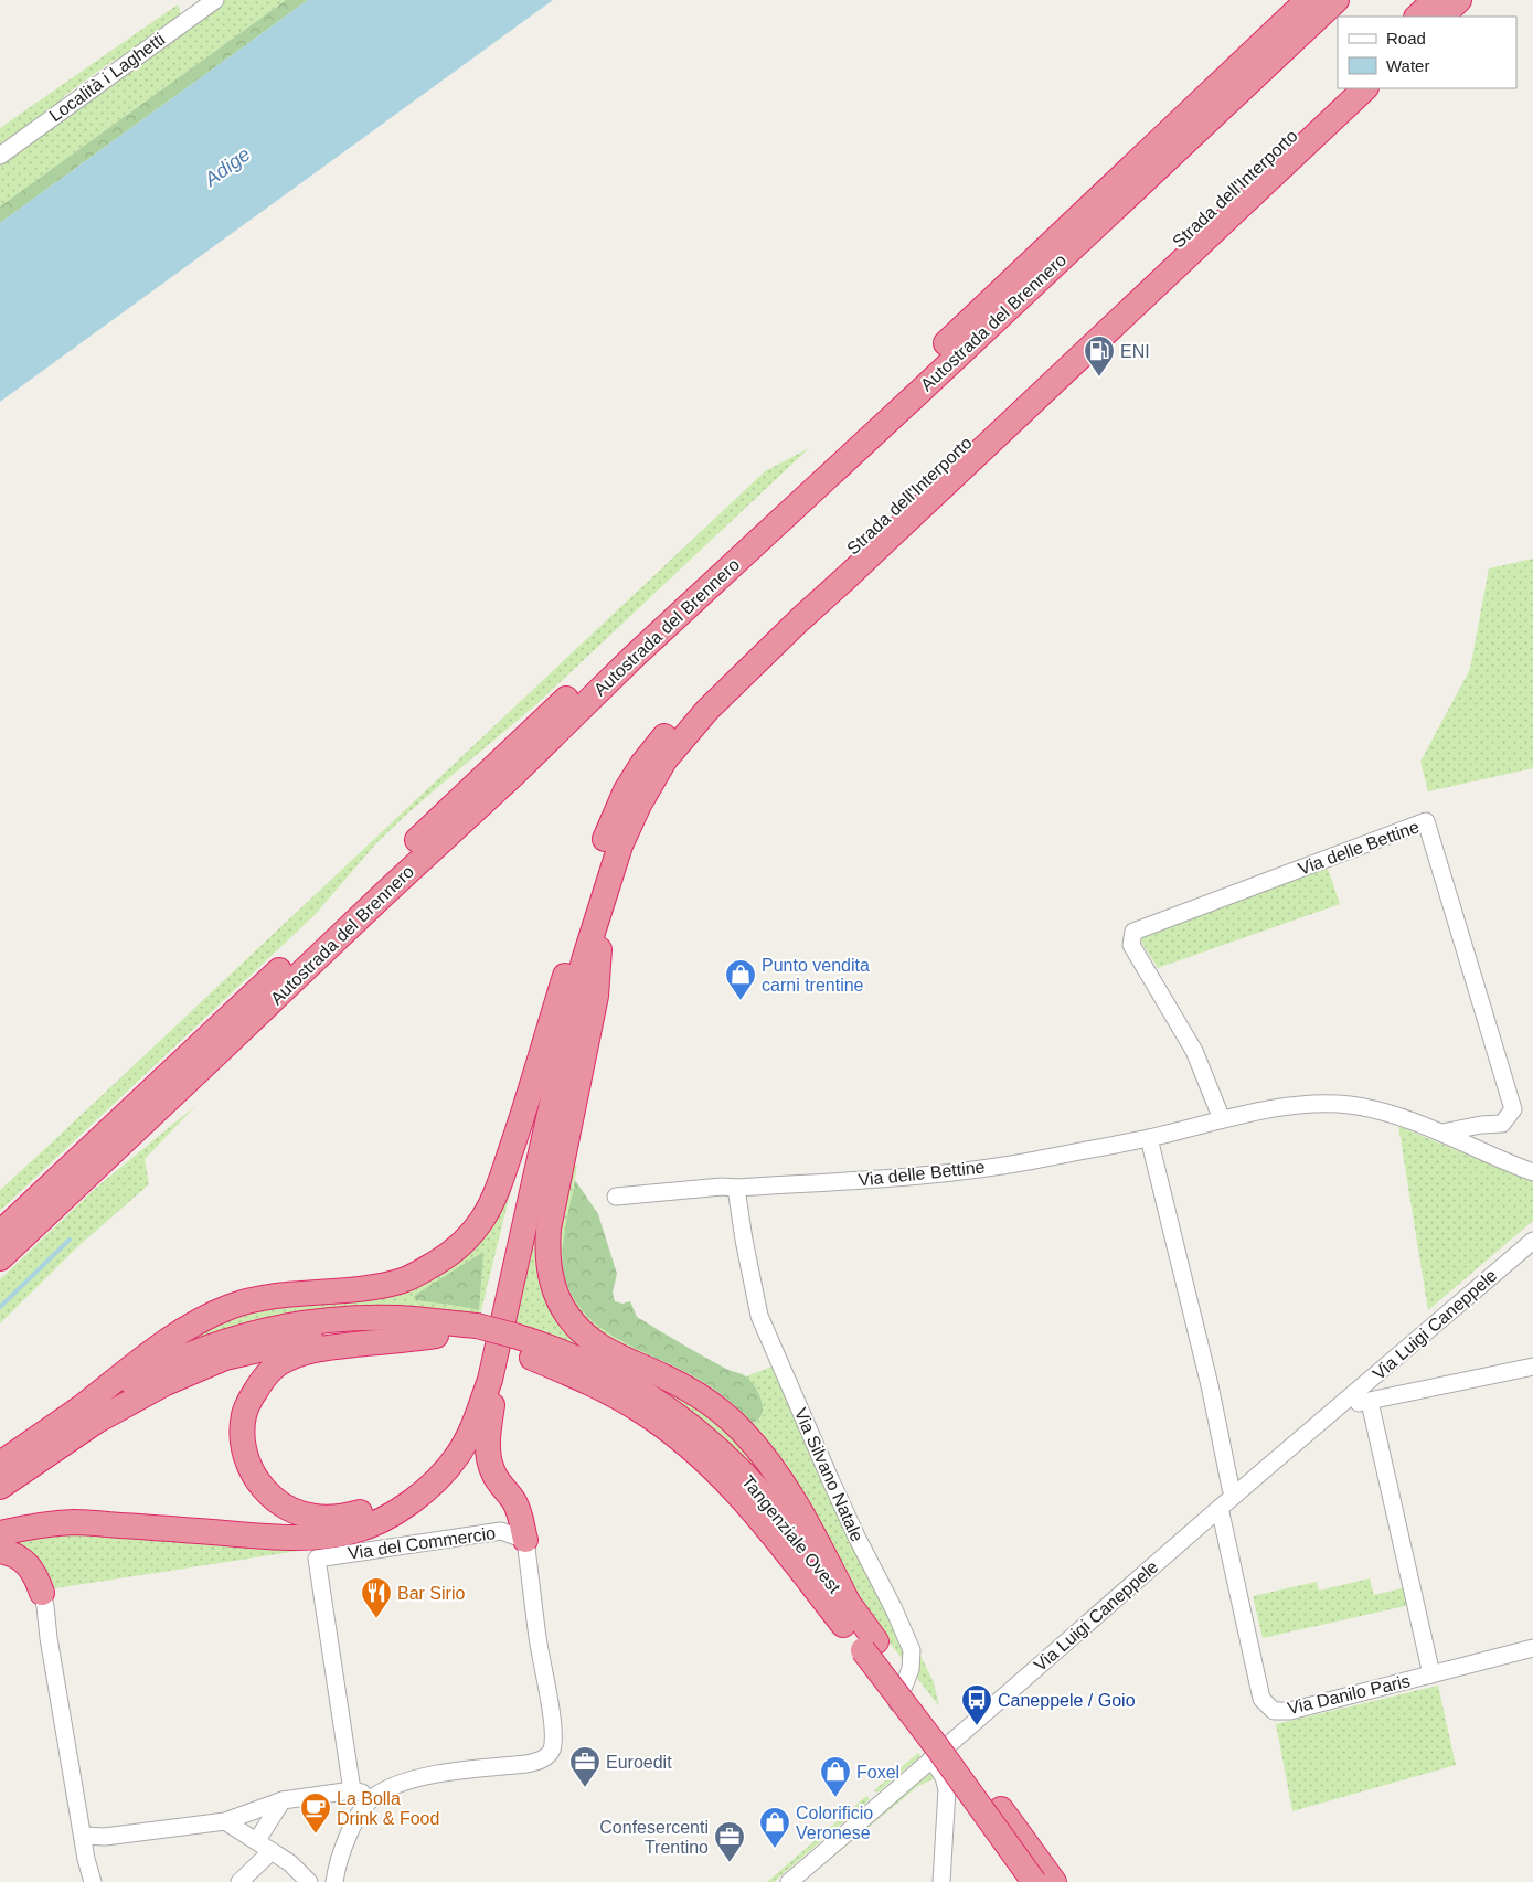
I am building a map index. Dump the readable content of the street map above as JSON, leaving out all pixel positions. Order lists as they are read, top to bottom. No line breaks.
{"streets":{"highway":["Strada dell'Interporto","Autostrada del Brennero","Tangenziale Ovest"],"street":["Località i Laghetti","Via delle Bettine","Via Luigi Caneppele","Via Silvano Natale","Via del Commercio","Via Danilo Paris"]},"crossings":[["Via delle Bettine","Via Silvano Natale"],["Via Luigi Caneppele","Via Silvano Natale"],["Via Luigi Caneppele","Via Danilo Paris"]],"water":["Adige"],"places":{"fuel station":["ENI"],"shop":["Punto vendita carni trentine","Foxel","Colorificio Veronese"],"restaurant":["Bar Sirio"],"bus stop":["Caneppele / Goio"],"office":["Euroedit","Confesercenti Trentino"],"cafe":["La Bolla Drink & Food"]},"legend":["Road","Water"]}
